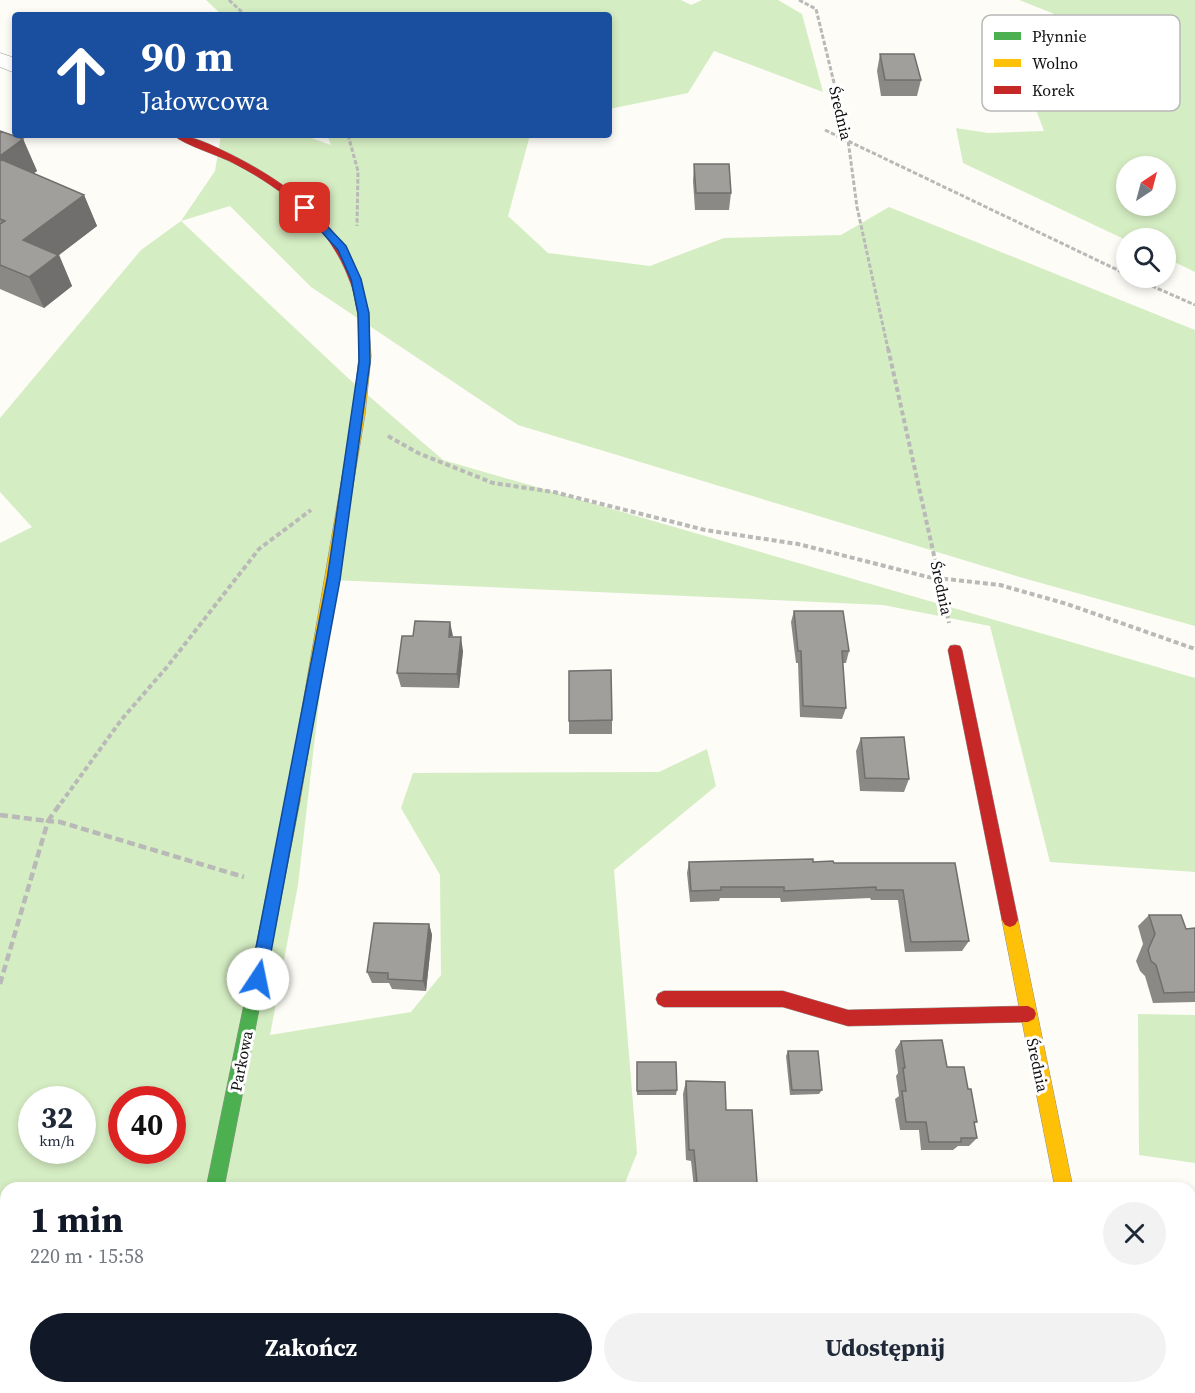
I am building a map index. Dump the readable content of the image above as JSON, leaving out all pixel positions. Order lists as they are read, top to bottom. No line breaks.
{"streets":{"street":["Średnia","Parkowa"]},"legend":["Płynnie","Wolno","Korek"],"north":"top right","page":{"turn":["90 m","Jałowcowa"],"speed":"32 km/h","limit":"40","heading":["1 min","220 m · 15:58"],"buttons":["Zakończ","Udostępnij"]}}
